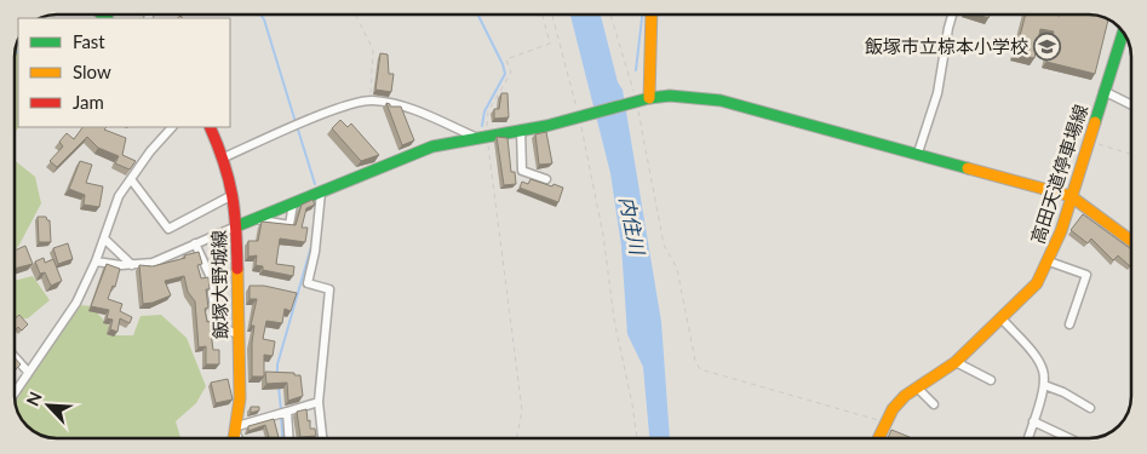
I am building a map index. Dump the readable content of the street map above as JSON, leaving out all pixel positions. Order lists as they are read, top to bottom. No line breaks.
{"streets":{"street":["高田天道停車場線","飯塚大野城線"]},"water":["内住川"],"places":{"school or university":["飯塚市立椋本小学校"]},"legend":["Fast","Slow","Jam"],"north":"top left"}
